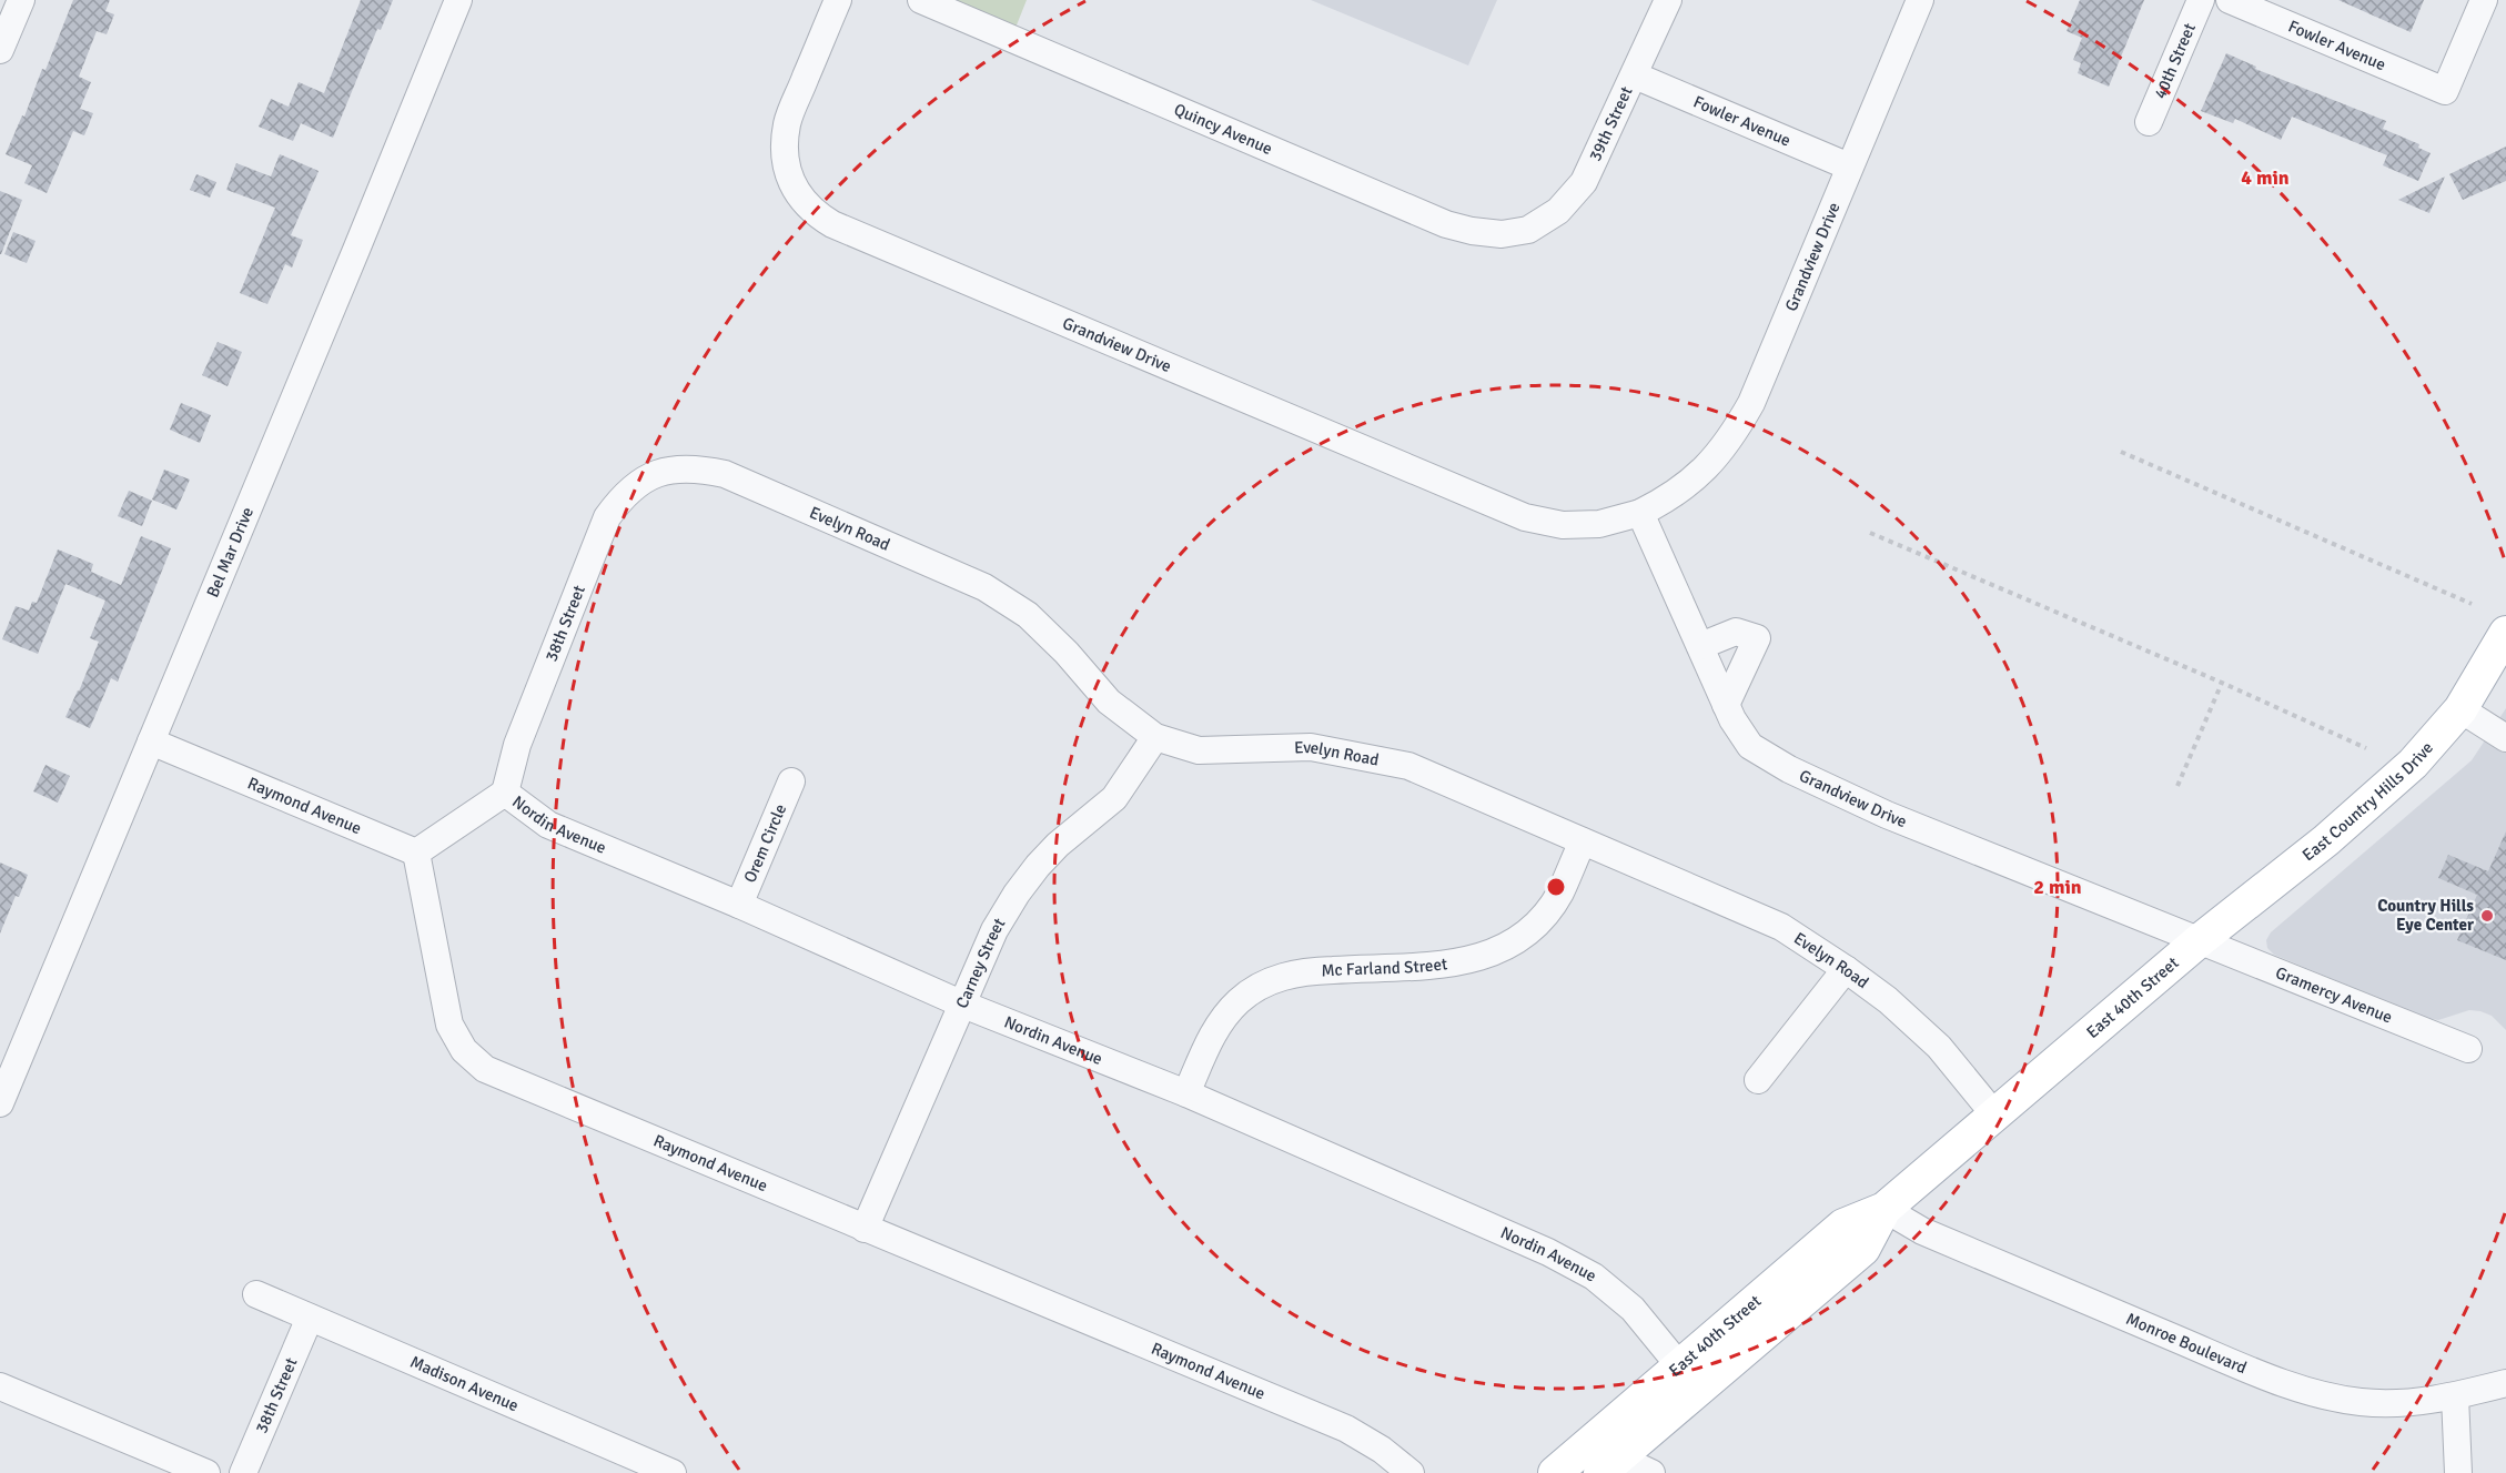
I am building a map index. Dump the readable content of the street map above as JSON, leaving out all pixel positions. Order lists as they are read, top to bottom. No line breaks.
{"streets":{"main road":["East Country Hills Drive","East 40th Street"],"street":["Fowler Avenue","40th Street","39th Street","Quincy Avenue","Grandview Drive","Evelyn Road","Bel Mar Drive","38th Street","Raymond Avenue","Nordin Avenue","Orem Circle","Carney Street","Mc Farland Street","Gramercy Avenue","Monroe Boulevard","Madison Avenue"]},"crossings":[["Fowler Avenue","39th Street"],["Fowler Avenue","Grandview Drive"],["39th Street","Quincy Avenue"],["Grandview Drive","East Country Hills Drive"],["Grandview Drive","Gramercy Avenue"],["Grandview Drive","East 40th Street"],["Evelyn Road","38th Street"],["Evelyn Road","Carney Street"],["Evelyn Road","Mc Farland Street"],["Evelyn Road","East 40th Street"],["Bel Mar Drive","Raymond Avenue"],["38th Street","Nordin Avenue"],["38th Street","Madison Avenue"],["East Country Hills Drive","Gramercy Avenue"],["East Country Hills Drive","East 40th Street"],["Raymond Avenue","Nordin Avenue"],["Raymond Avenue","Carney Street"],["Nordin Avenue","Orem Circle"],["Nordin Avenue","Carney Street"],["Nordin Avenue","Mc Farland Street"],["Nordin Avenue","East 40th Street"],["Gramercy Avenue","East 40th Street"],["East 40th Street","Monroe Boulevard"]],"places":["Country Hills Eye Center"],"rings":["4 min","2 min"]}
